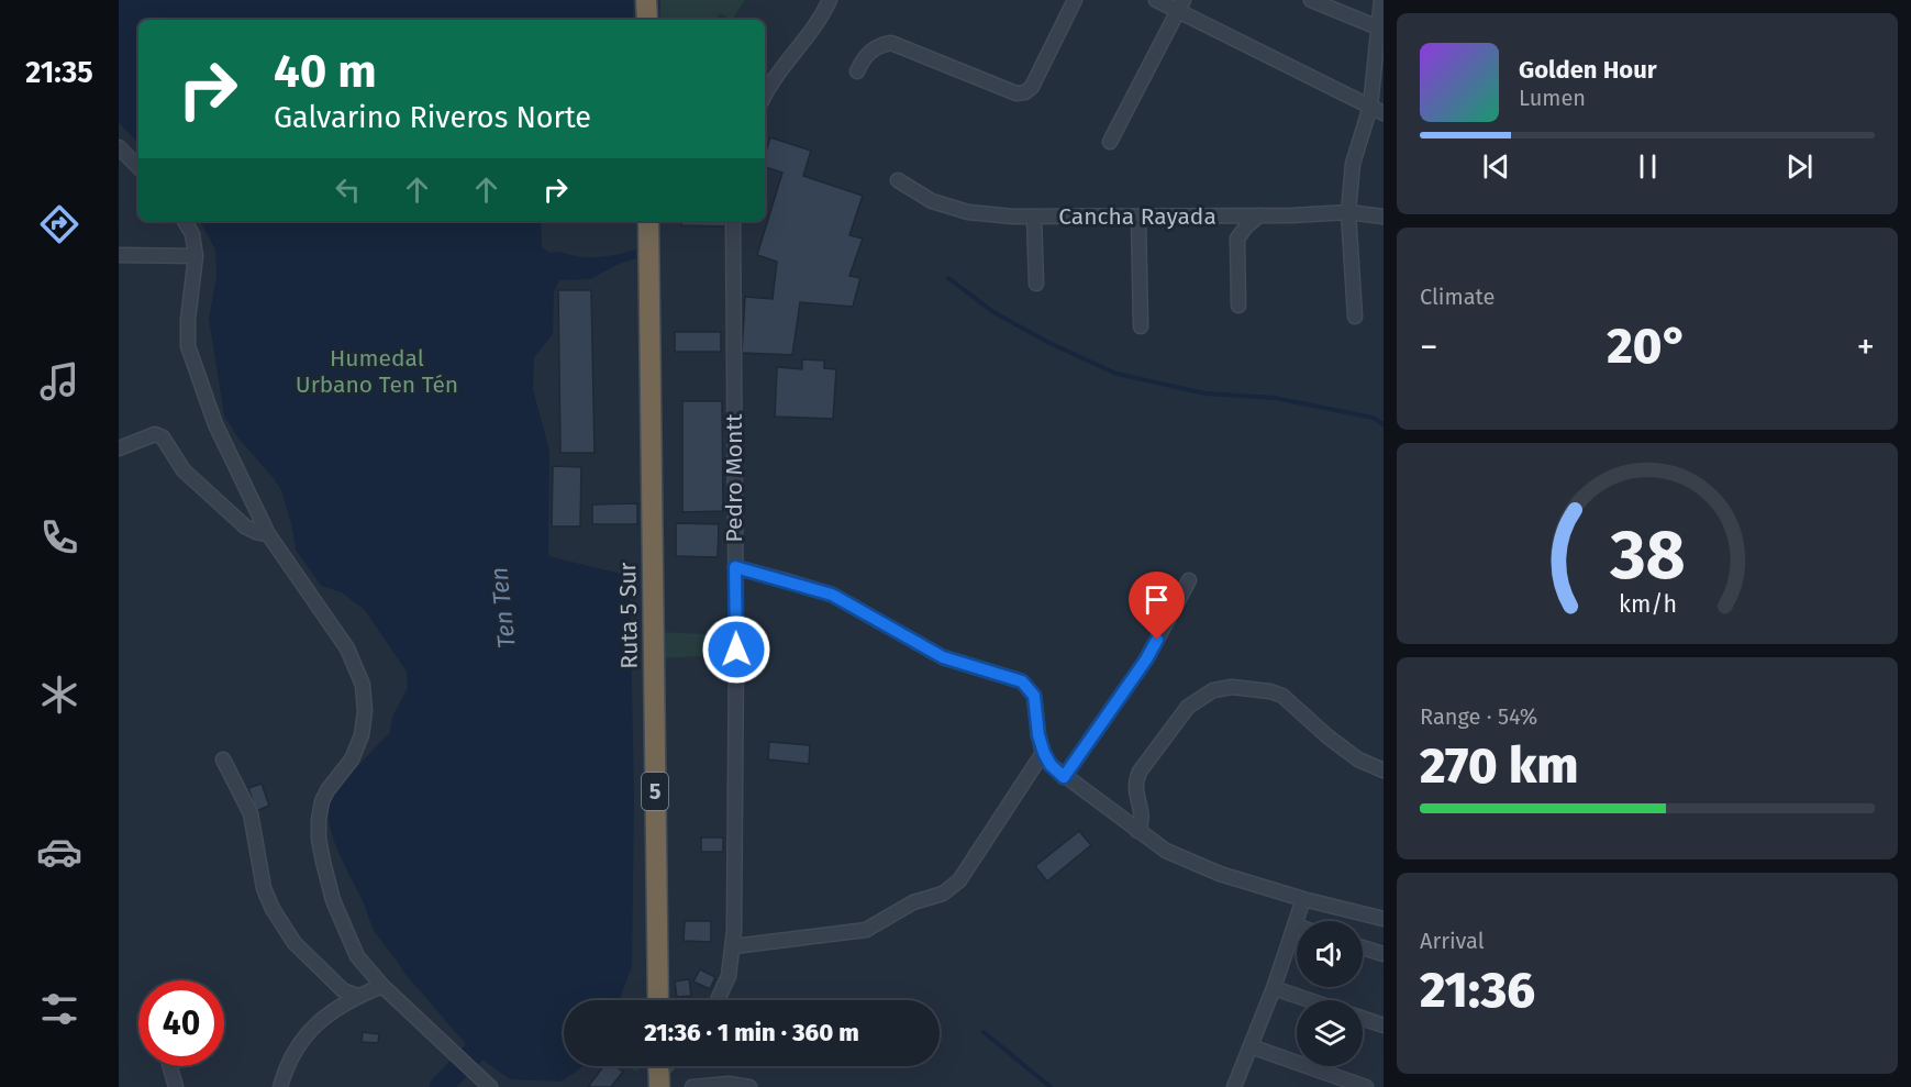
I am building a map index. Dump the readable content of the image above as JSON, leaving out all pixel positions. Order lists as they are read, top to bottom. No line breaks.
{"streets":{"highway":["Ruta 5 Sur","5"],"street":["Cancha Rayada","Pedro Montt"]},"water":["Ten Ten"],"parks":["Humedal Urbano Ten Tén"],"page":{"tabs":"21:35","turn":["40 m","Galvarino Riveros Norte"],"song":["Golden Hour","Lumen"],"tile":["Climate",["Range · 54%","270 km"],["Arrival","21:36"]],"heat":["−","20°","+"],"limit":"40","trip":"21:36 · 1 min · 360 m","gauge":["38","km/h"]}}
